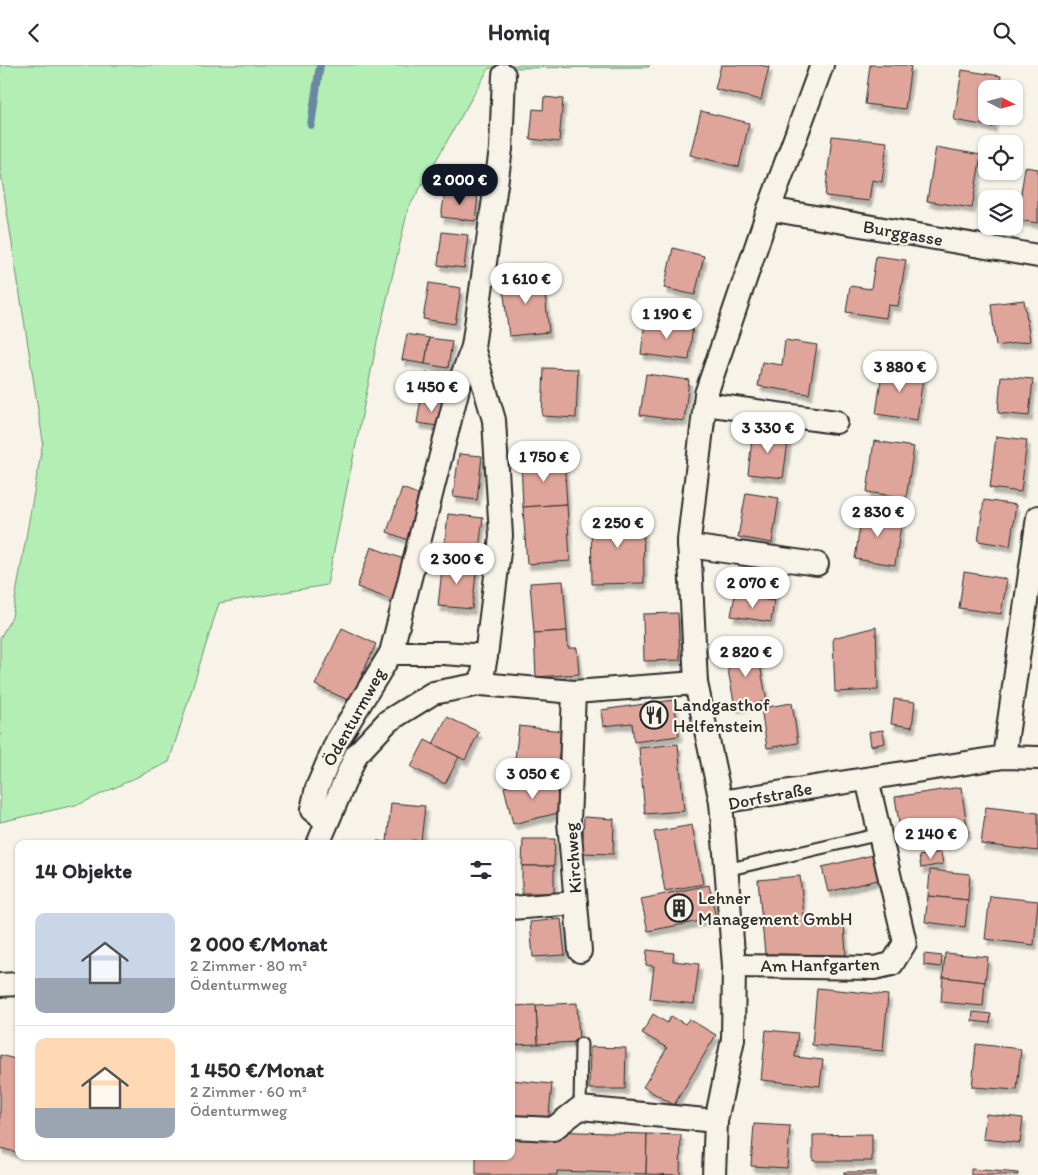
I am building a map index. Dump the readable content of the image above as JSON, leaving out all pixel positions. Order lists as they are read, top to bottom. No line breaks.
{"streets":{"street":["Burggasse","Ödenturmweg","Dorfstraße","Kirchweg","Am Hanfgarten"]},"crossings":[["Ödenturmweg","Kirchweg"],["Dorfstraße","Am Hanfgarten"]],"places":{"restaurant":["Landgasthof Helfenstein"],"building":["Lehner Management GmbH"]},"north":"right","page":{"header":"Homiq","price":["2 000 €","1 610 €","1 190 €","3 880 €","1 450 €","3 330 €","1 750 €","2 830 €","2 250 €","2 300 €","2 070 €","2 820 €","3 050 €","2 140 €"],"heading":"14 Objekte","list":[{"name":"2 000 €/Monat","note":"2 Zimmer · 80 m² · Ödenturmweg"},{"name":"1 450 €/Monat","note":"2 Zimmer · 60 m² · Ödenturmweg"}]}}
